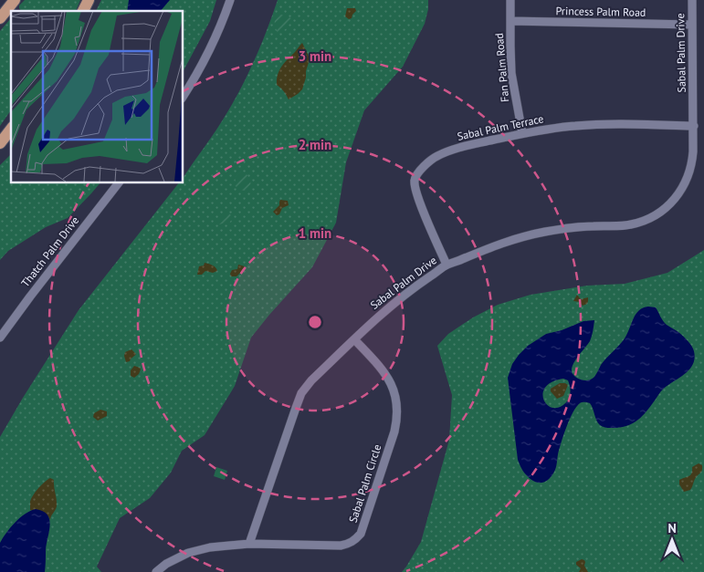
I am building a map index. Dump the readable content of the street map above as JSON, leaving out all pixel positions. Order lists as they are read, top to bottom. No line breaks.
{"streets":{"street":["Princess Palm Road","Sabal Palm Drive","Fan Palm Road","Sabal Palm Terrace","Thatch Palm Drive","Sabal Palm Circle"]},"crossings":[["Princess Palm Road","Sabal Palm Drive"],["Princess Palm Road","Fan Palm Road"],["Sabal Palm Drive","Sabal Palm Terrace"],["Sabal Palm Drive","Sabal Palm Circle"],["Fan Palm Road","Sabal Palm Terrace"]],"north":"top","rings":["3 min","2 min","1 min"]}
